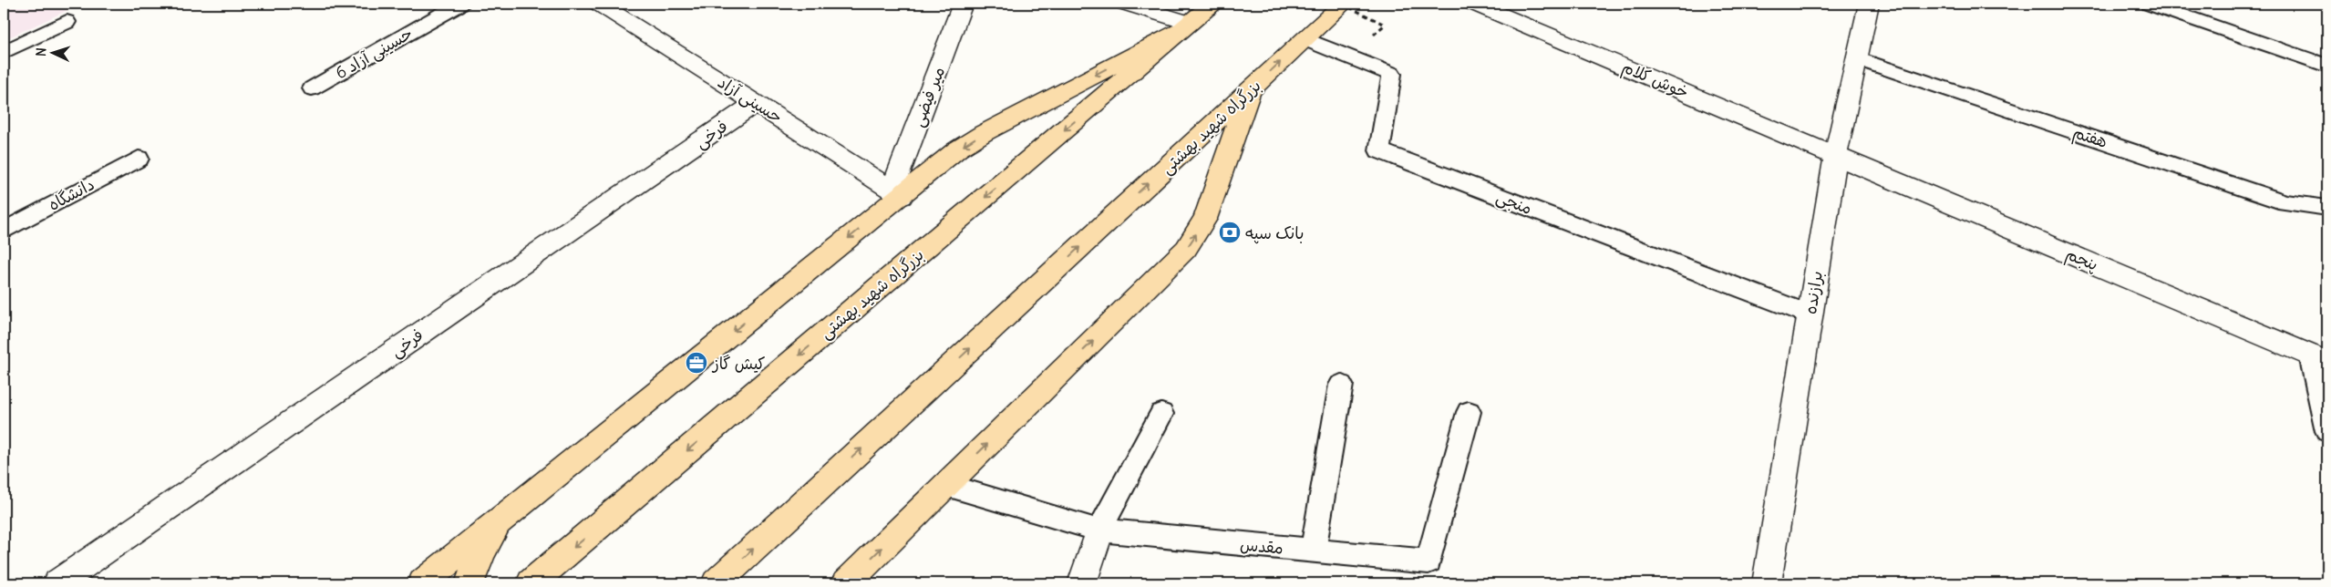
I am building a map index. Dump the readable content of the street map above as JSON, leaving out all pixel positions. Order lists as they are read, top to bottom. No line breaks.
{"streets":{"highway":["بزرگراه شهید بهشتی"],"street":["خوش کلام","میر فیضی","حسینی آزاد","فرخی","پنجم","برازنده"],"lane":["حسینی آزاد 6","هفتم","دانشگاه","منجی","مقدس"]},"crossings":[["خوش کلام","پنجم"],["خوش کلام","برازنده"],["میر فیضی","حسینی آزاد"],["حسینی آزاد","فرخی"],["بزرگراه شهید بهشتی","منجی"],["هفتم","برازنده"],["منجی","برازنده"],["پنجم","برازنده"]],"places":{"bank":["بانک سپه"],"office":["كيش گاز"]},"north":"left"}
